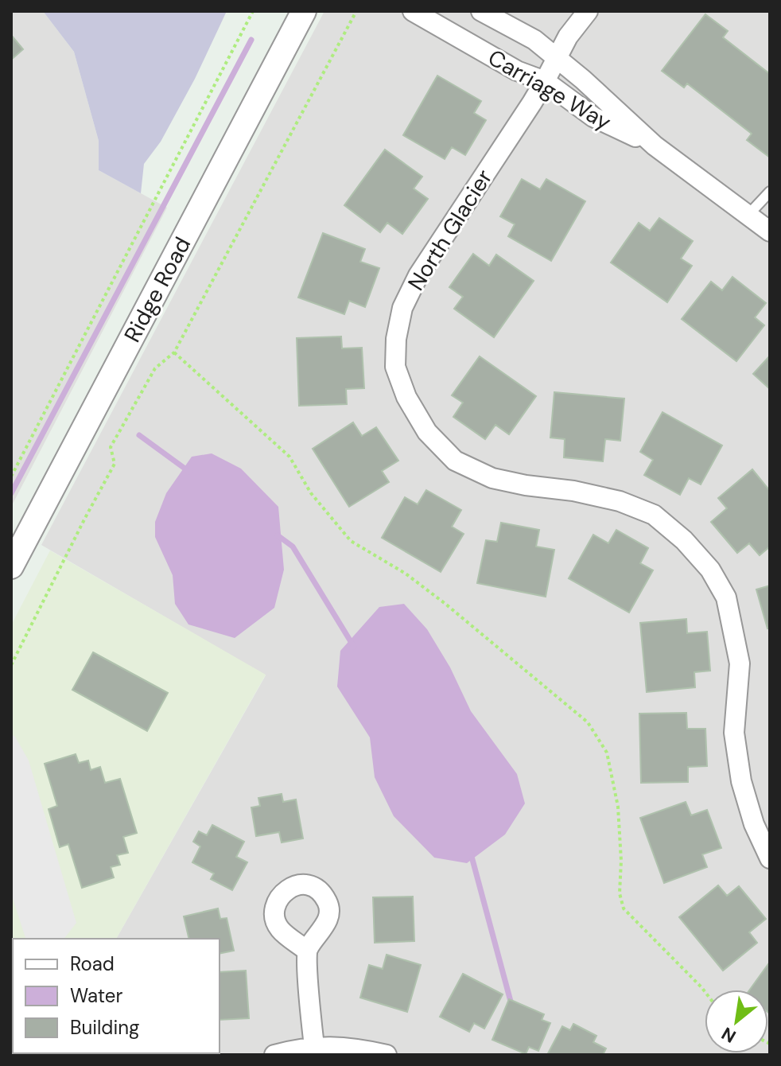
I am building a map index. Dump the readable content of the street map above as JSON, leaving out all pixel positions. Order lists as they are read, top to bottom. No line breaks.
{"streets":{"street":["Carriage Way","North Glacier","Ridge Road"]},"crossings":[["Carriage Way","North Glacier"]],"legend":["Road","Water","Building"],"north":"bottom left"}
